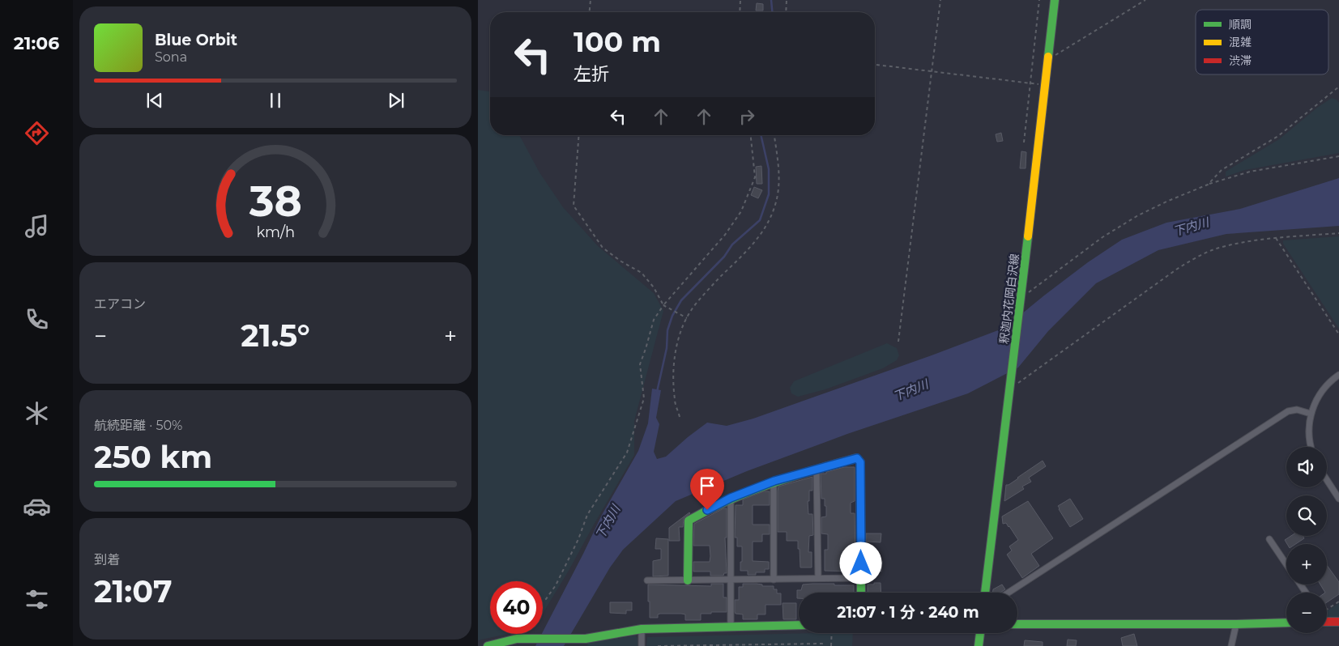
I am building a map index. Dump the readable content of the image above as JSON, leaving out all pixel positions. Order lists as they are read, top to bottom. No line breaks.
{"streets":{"street":["釈迦内花岡白沢線"]},"water":["下内川"],"legend":["順調","混雑","渋滞"],"page":{"tabs":"21:06","turn":["100 m","左折"],"song":["Blue Orbit","Sona"],"tile":["エアコン",["航続距離 · 50%","250 km"],["到着","21:07"]],"heat":["−","21.5°","+"],"map_buttons":["+","−"],"limit":"40","trip":"21:07 · 1 分 · 240 m","gauge":["38","km/h"]}}
